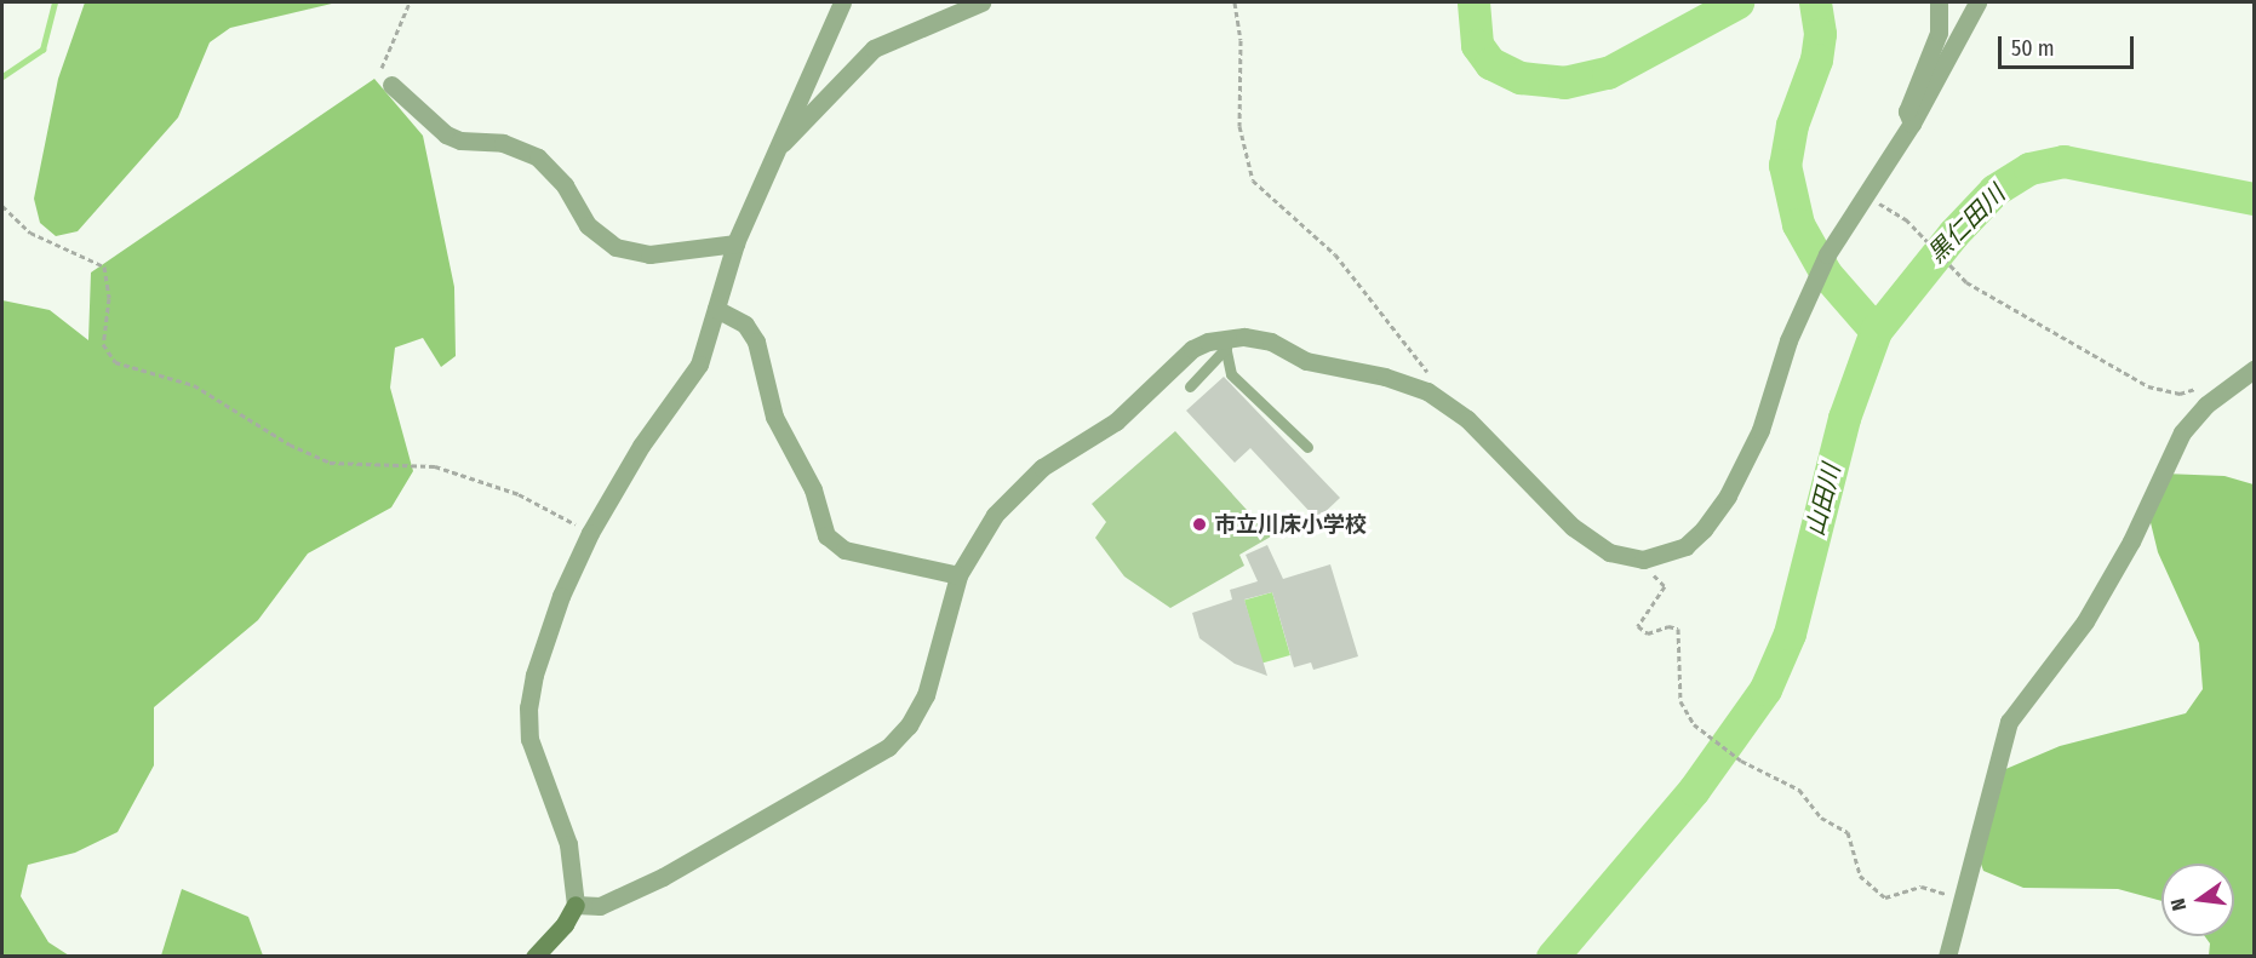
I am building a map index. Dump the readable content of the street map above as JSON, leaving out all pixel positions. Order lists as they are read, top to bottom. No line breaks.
{"water":["黒仁田川","山田川"],"places":["市立川床小学校"],"scale_bar":"50 m","north":"left"}
